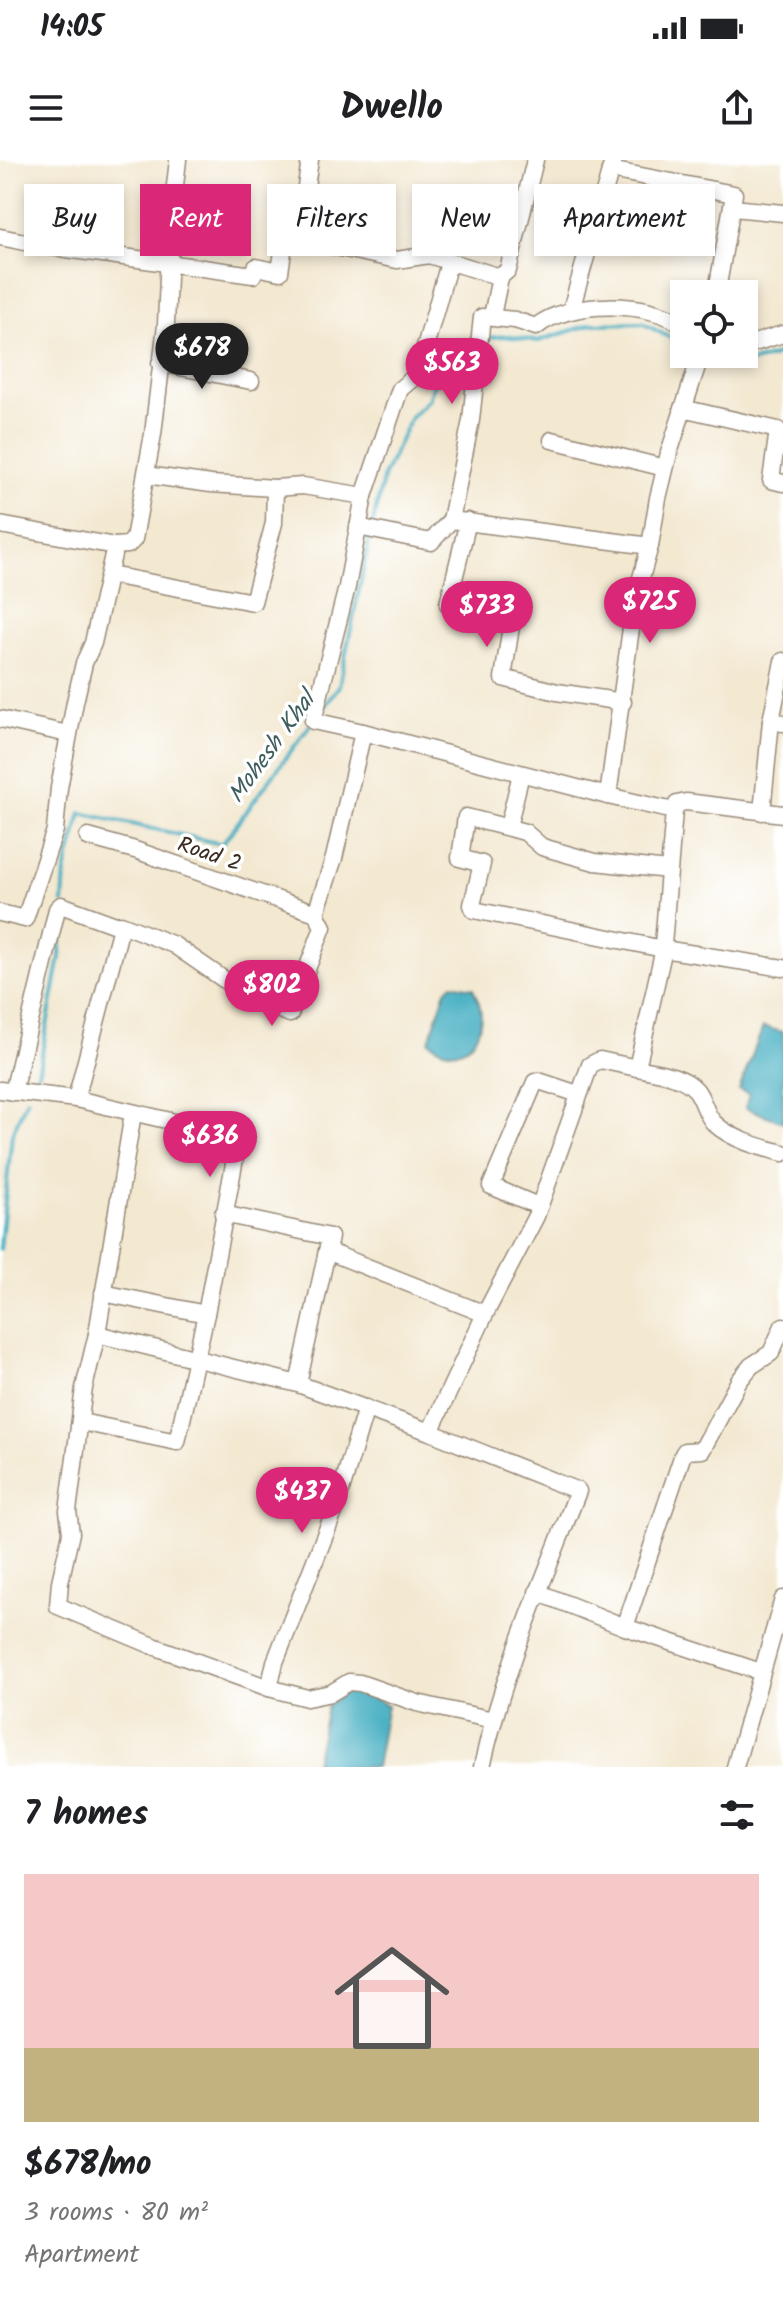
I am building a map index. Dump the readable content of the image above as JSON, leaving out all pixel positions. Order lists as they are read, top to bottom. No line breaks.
{"streets":{"street":["Road 2"]},"water":["Mohesh Khal"],"page":{"status":"14:05","header":"Dwello","chip":["Buy","Rent","Filters","New","Apartment"],"price":["$678","$563","$725","$733","$802","$636","$437"],"heading":"7 homes","list":[{"name":"$678/mo","note":"3 rooms · 80 m² · Apartment"}]}}
